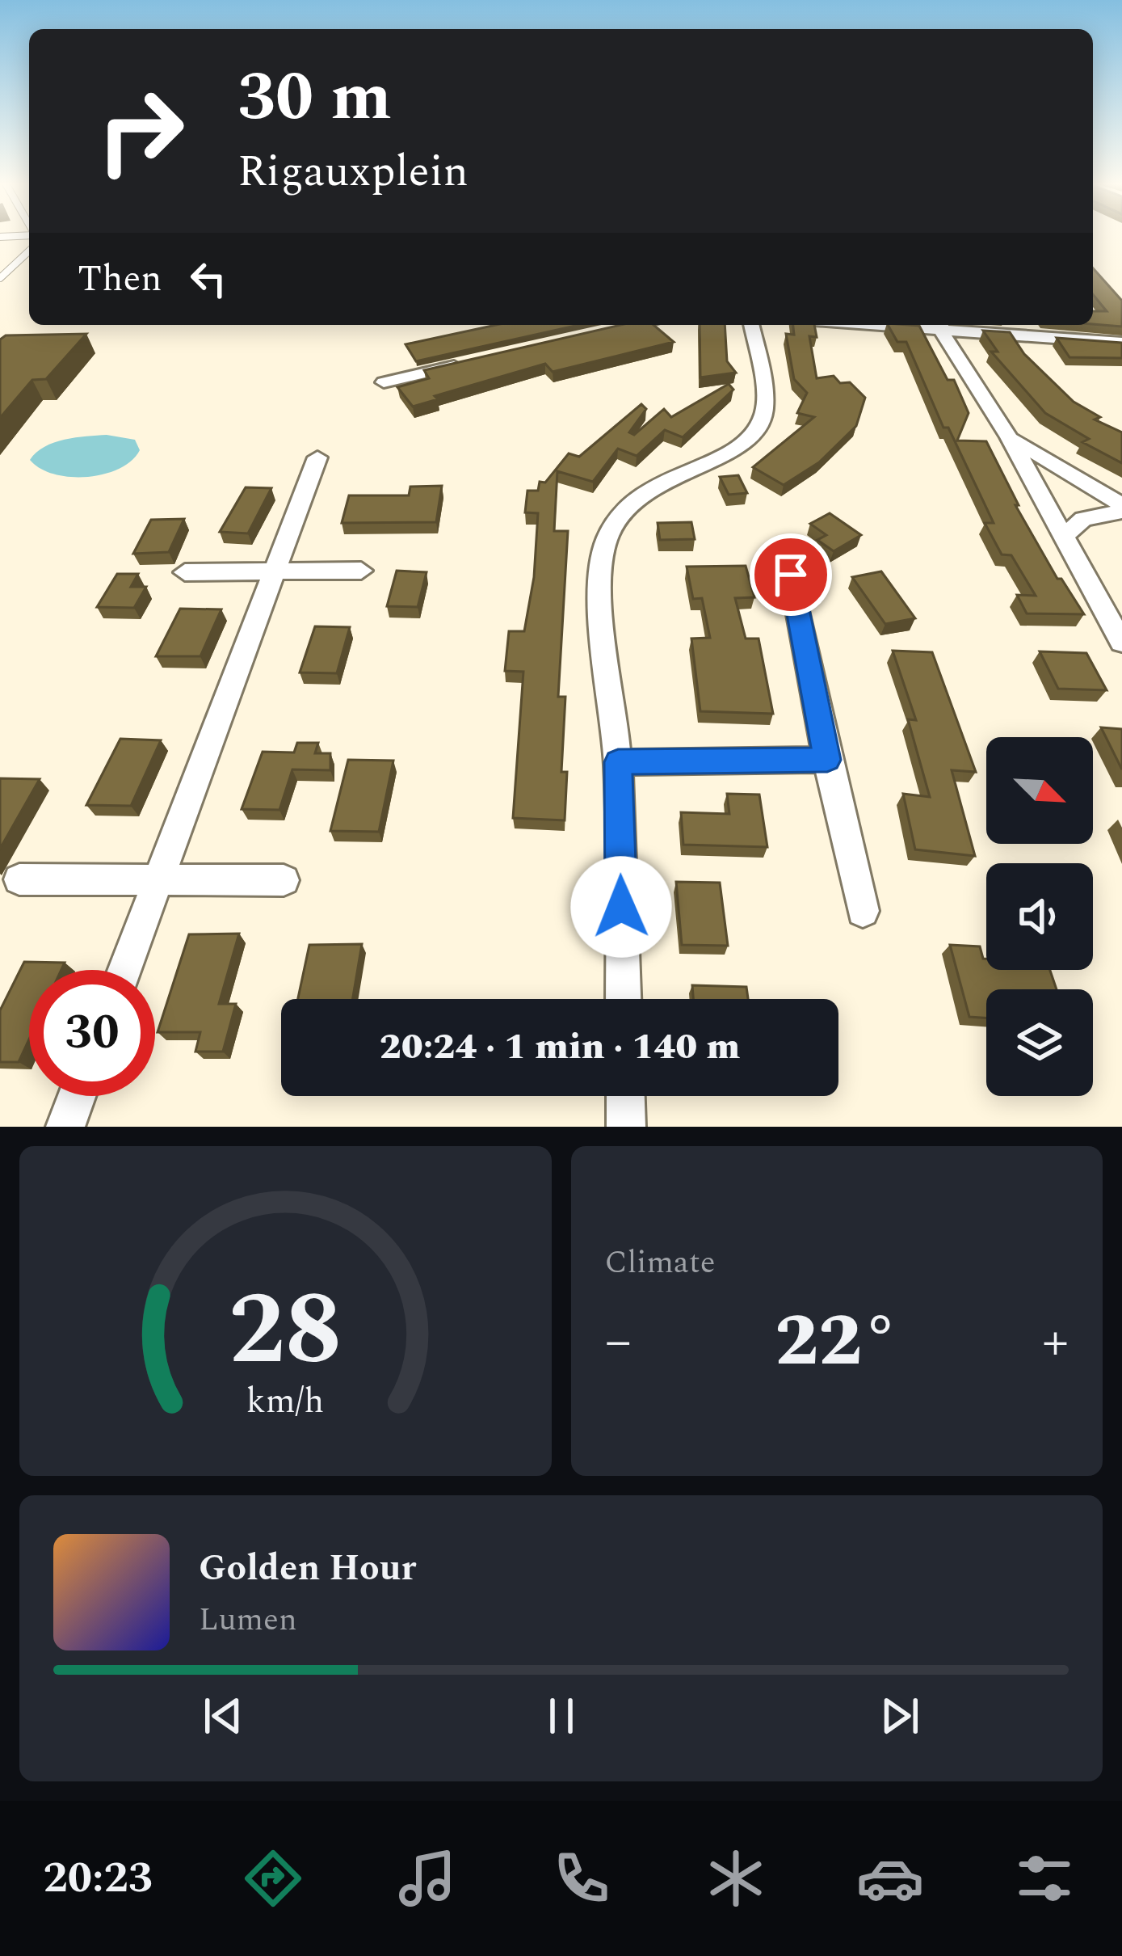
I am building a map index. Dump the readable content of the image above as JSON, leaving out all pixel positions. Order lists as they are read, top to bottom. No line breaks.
{"north":"bottom right","page":{"turn":["30 m","Rigauxplein"],"then":"Then","limit":"30","trip":"20:24 · 1 min · 140 m","tile":"Climate","heat":["−","22°","+"],"song":["Golden Hour","Lumen"],"tabs":"20:23","gauge":["28","km/h"]}}
